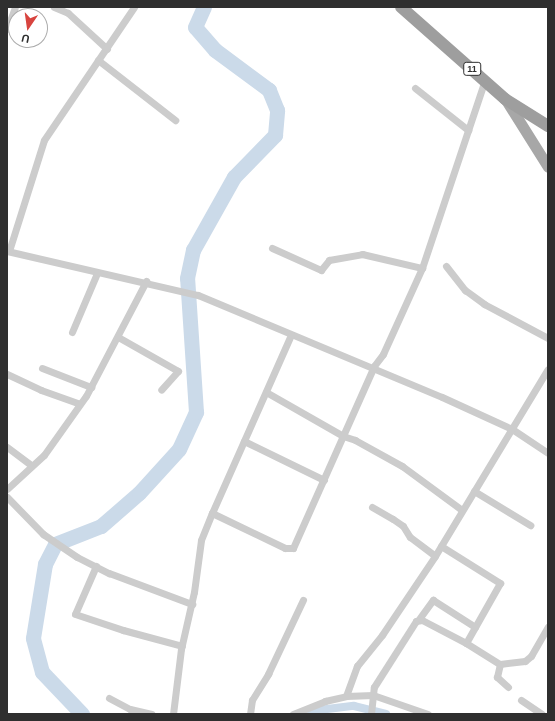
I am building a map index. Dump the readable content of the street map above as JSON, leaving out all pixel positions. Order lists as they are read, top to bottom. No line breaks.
{"streets":{"highway":["11"]},"north":"bottom"}
